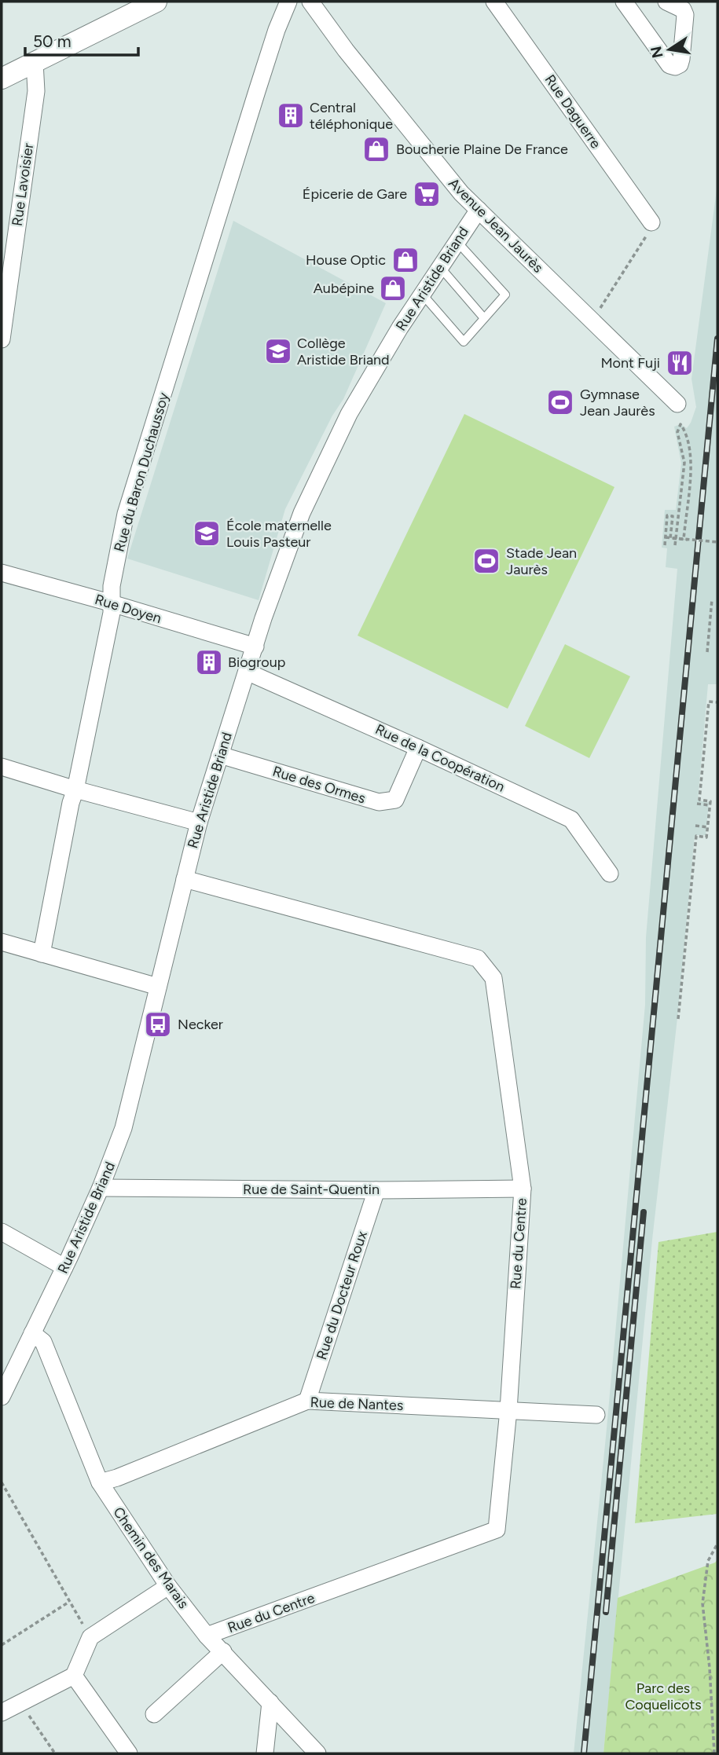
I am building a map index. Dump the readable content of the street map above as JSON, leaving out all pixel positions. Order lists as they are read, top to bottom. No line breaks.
{"streets":{"street":["Rue Daguerre","Rue Lavoisier","Avenue Jean Jaurès","Rue Aristide Briand","Rue du Baron Duchaussoy","Rue Doyen","Rue de la Coopération","Rue des Ormes","Rue de Saint-Quentin","Rue du Centre","Rue du Docteur Roux","Rue de Nantes","Chemin des Marais"]},"crossings":[["Avenue Jean Jaurès","Rue Aristide Briand"],["Rue Aristide Briand","Rue Doyen"],["Rue Aristide Briand","Rue de la Coopération"],["Rue Aristide Briand","Rue des Ormes"],["Rue Aristide Briand","Rue de Saint-Quentin"],["Rue Aristide Briand","Rue du Centre"],["Rue Aristide Briand","Chemin des Marais"],["Rue du Baron Duchaussoy","Rue Doyen"],["Rue de la Coopération","Rue des Ormes"],["Rue de Saint-Quentin","Rue du Centre"],["Rue de Saint-Quentin","Rue du Docteur Roux"],["Rue du Centre","Rue de Nantes"],["Rue du Centre","Chemin des Marais"],["Rue du Docteur Roux","Rue de Nantes"],["Rue de Nantes","Chemin des Marais"]],"parks":["Parc des Coquelicots"],"places":{"building":["Central téléphonique","Biogroup"],"shop":["Boucherie Plaine De France","House Optic","Aubépine"],"supermarket":["Épicerie de Gare"],"school or university":["Collège Aristide Briand","École maternelle Louis Pasteur"],"restaurant":["Mont Fuji"],"sports":["Gymnase Jean Jaurès","Stade Jean Jaurès"],"bus stop":["Necker"]},"scale_bar":"50 m","north":"left"}
